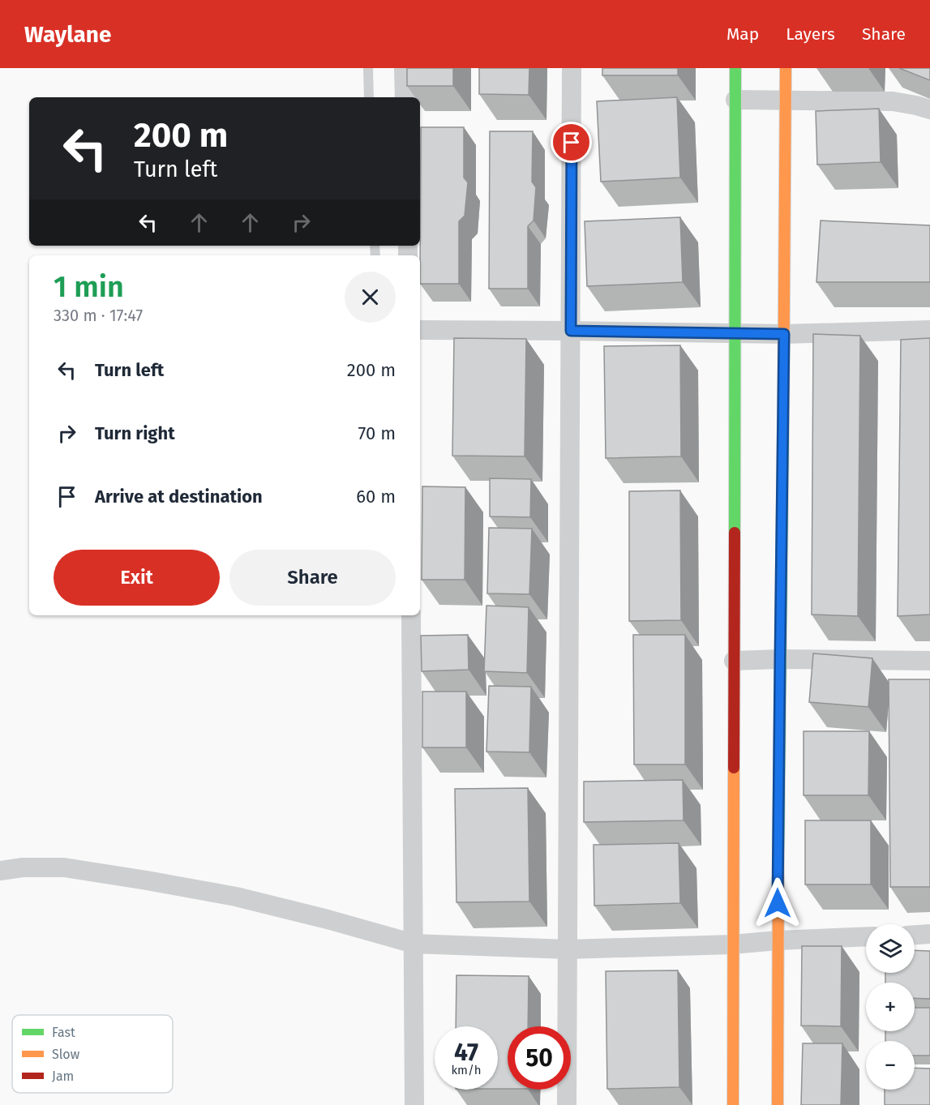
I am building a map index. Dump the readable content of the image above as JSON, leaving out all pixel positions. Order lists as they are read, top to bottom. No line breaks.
{"legend":["Fast","Slow","Jam"],"page":{"header":"Waylane","nav":["Map","Layers","Share"],"turn":["200 m","Turn left"],"heading":["1 min","330 m · 17:47"],"list":[{"name":"Turn left","value":"200 m"},{"name":"Turn right","value":"70 m"},{"name":"Arrive at destination","value":"60 m"}],"buttons":["Exit","Share"],"map_buttons":["+","−"],"speed":"47 km/h","limit":"50"}}
